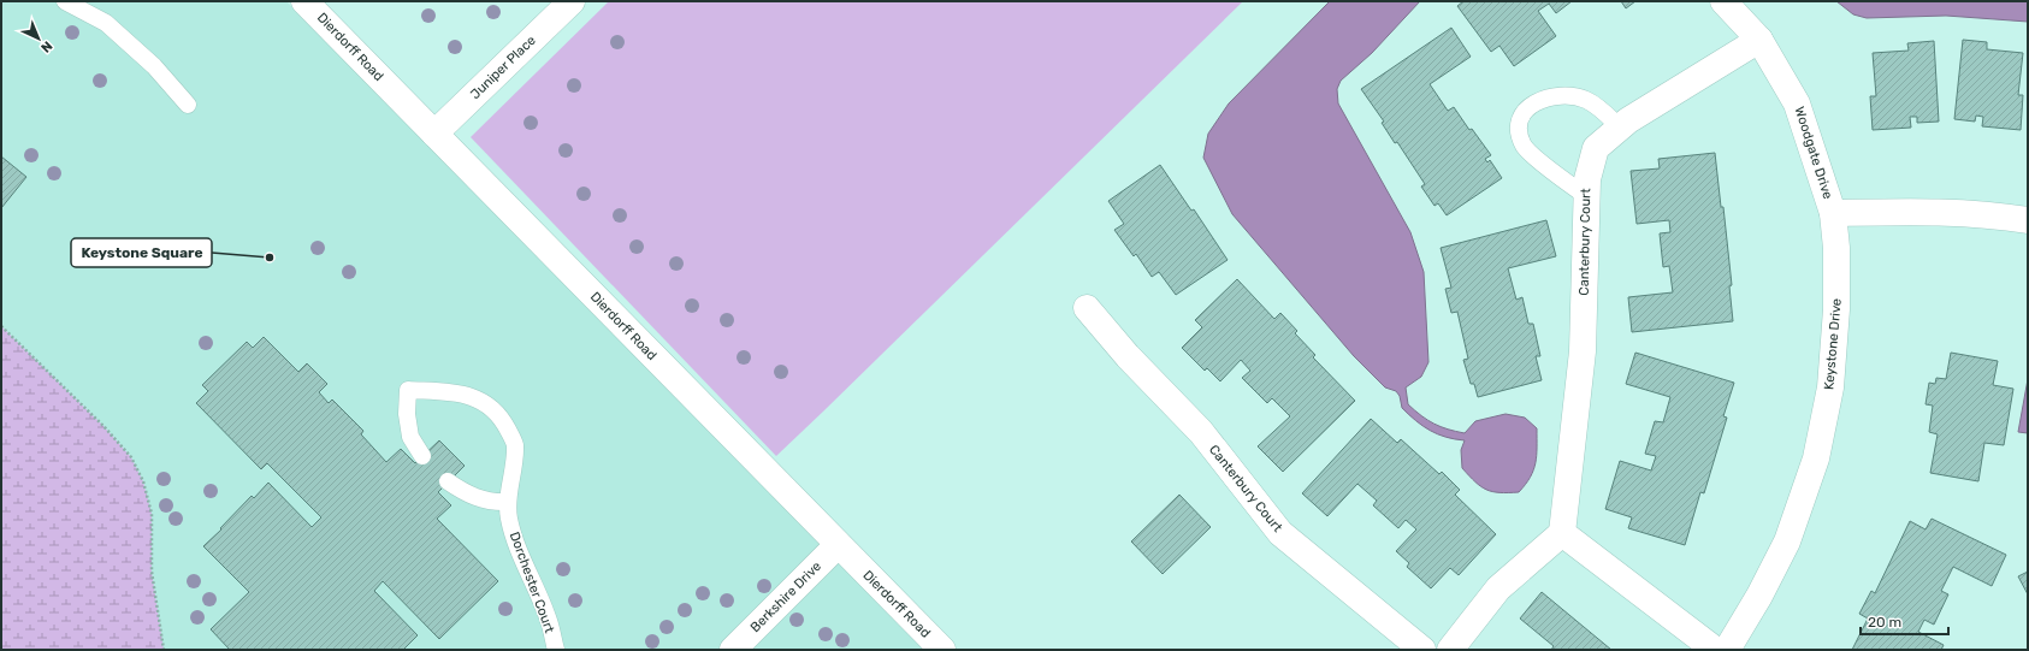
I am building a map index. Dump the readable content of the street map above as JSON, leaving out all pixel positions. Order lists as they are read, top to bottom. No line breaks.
{"streets":{"street":["Dierdorff Road","Juniper Place","Woodgate Drive","Canterbury Court","Keystone Drive","Berkshire Drive"],"lane":["Dorchester Court"]},"crossings":[["Dierdorff Road","Juniper Place"],["Dierdorff Road","Berkshire Drive"],["Woodgate Drive","Canterbury Court"],["Woodgate Drive","Keystone Drive"]],"places":["Keystone Square"],"scale_bar":"20 m","north":"bottom right"}
